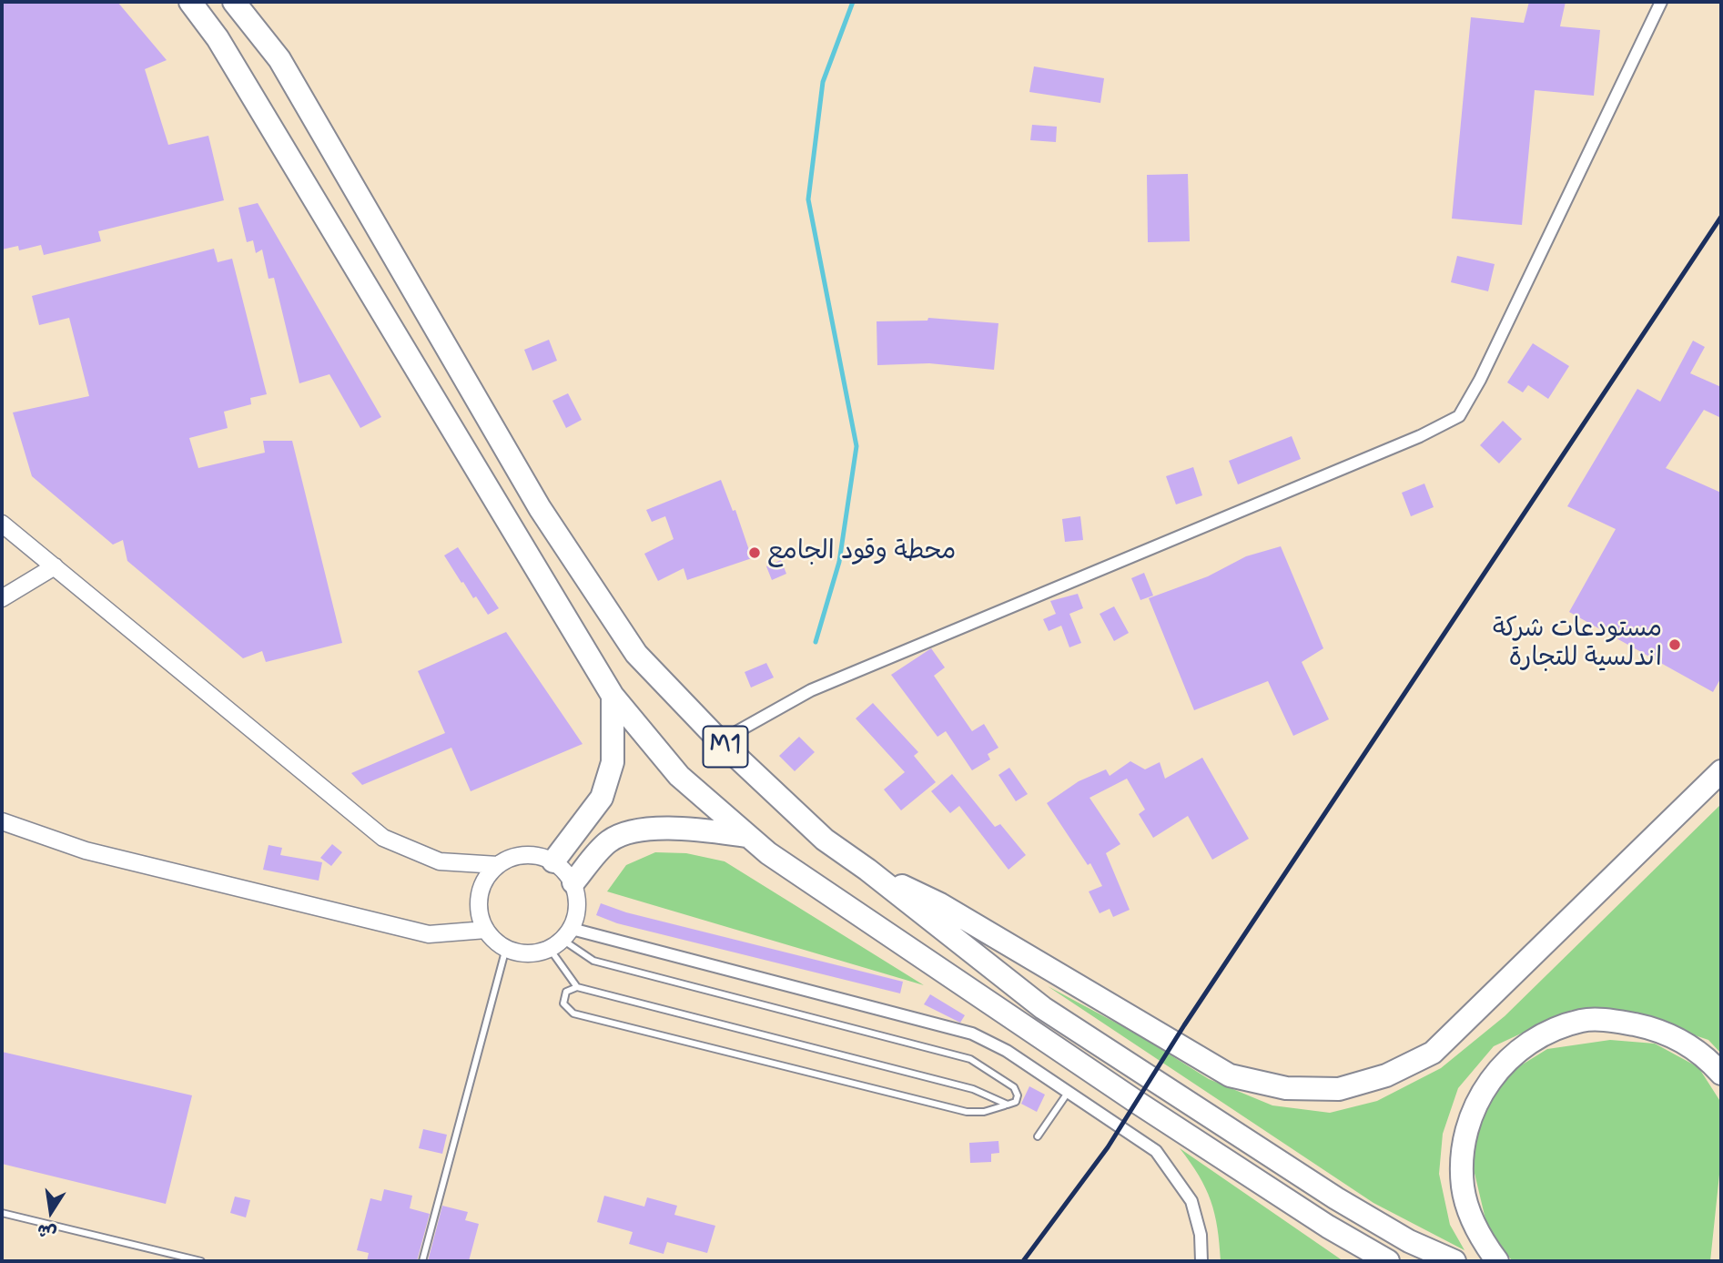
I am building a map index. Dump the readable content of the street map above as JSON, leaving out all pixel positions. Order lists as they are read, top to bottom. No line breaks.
{"streets":{"highway":["M1"]},"places":["محطة وقود الجامع","مستودعات شركة اندلسية للتجارة"],"north":"bottom"}
